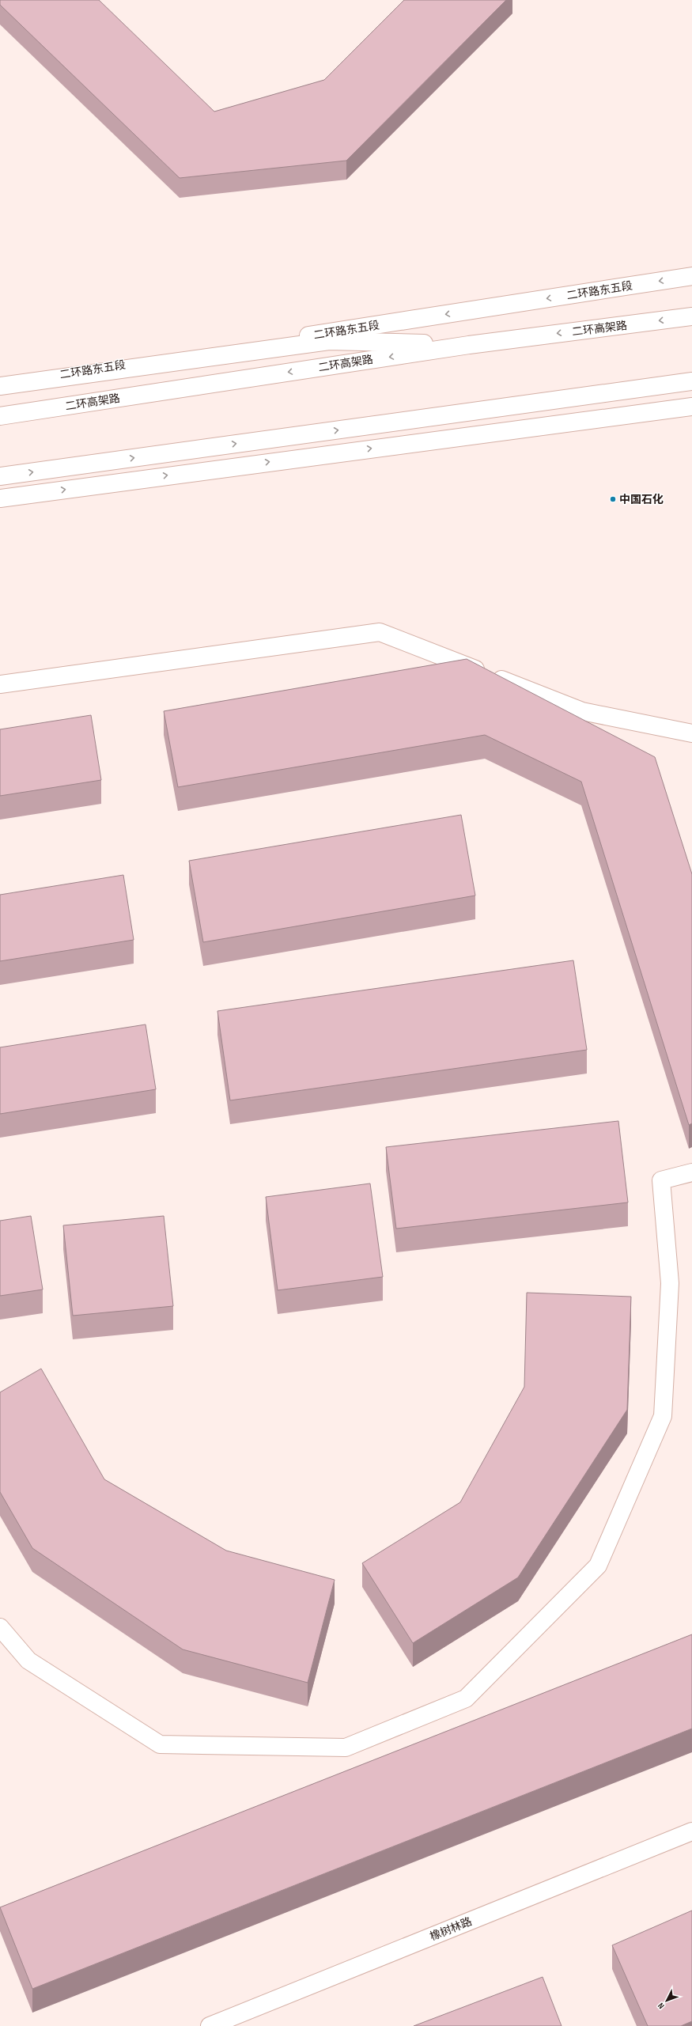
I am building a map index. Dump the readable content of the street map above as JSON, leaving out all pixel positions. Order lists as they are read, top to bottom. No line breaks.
{"streets":{"main road":["二环路东五段","二环高架路","橡树林路"]},"places":["中国石化"],"north":"bottom left"}
